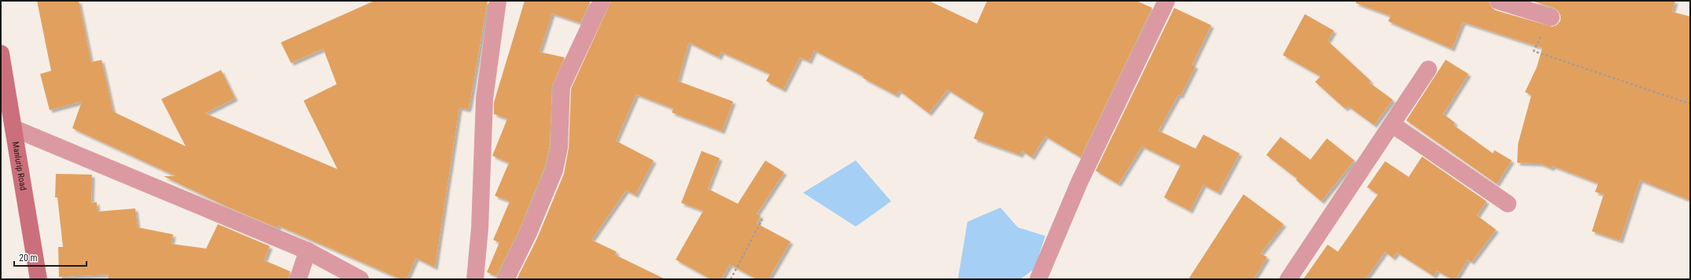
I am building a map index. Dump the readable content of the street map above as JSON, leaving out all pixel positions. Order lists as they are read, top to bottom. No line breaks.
{"streets":{"main road":["Manlurip Road"]},"scale_bar":"20 m"}
